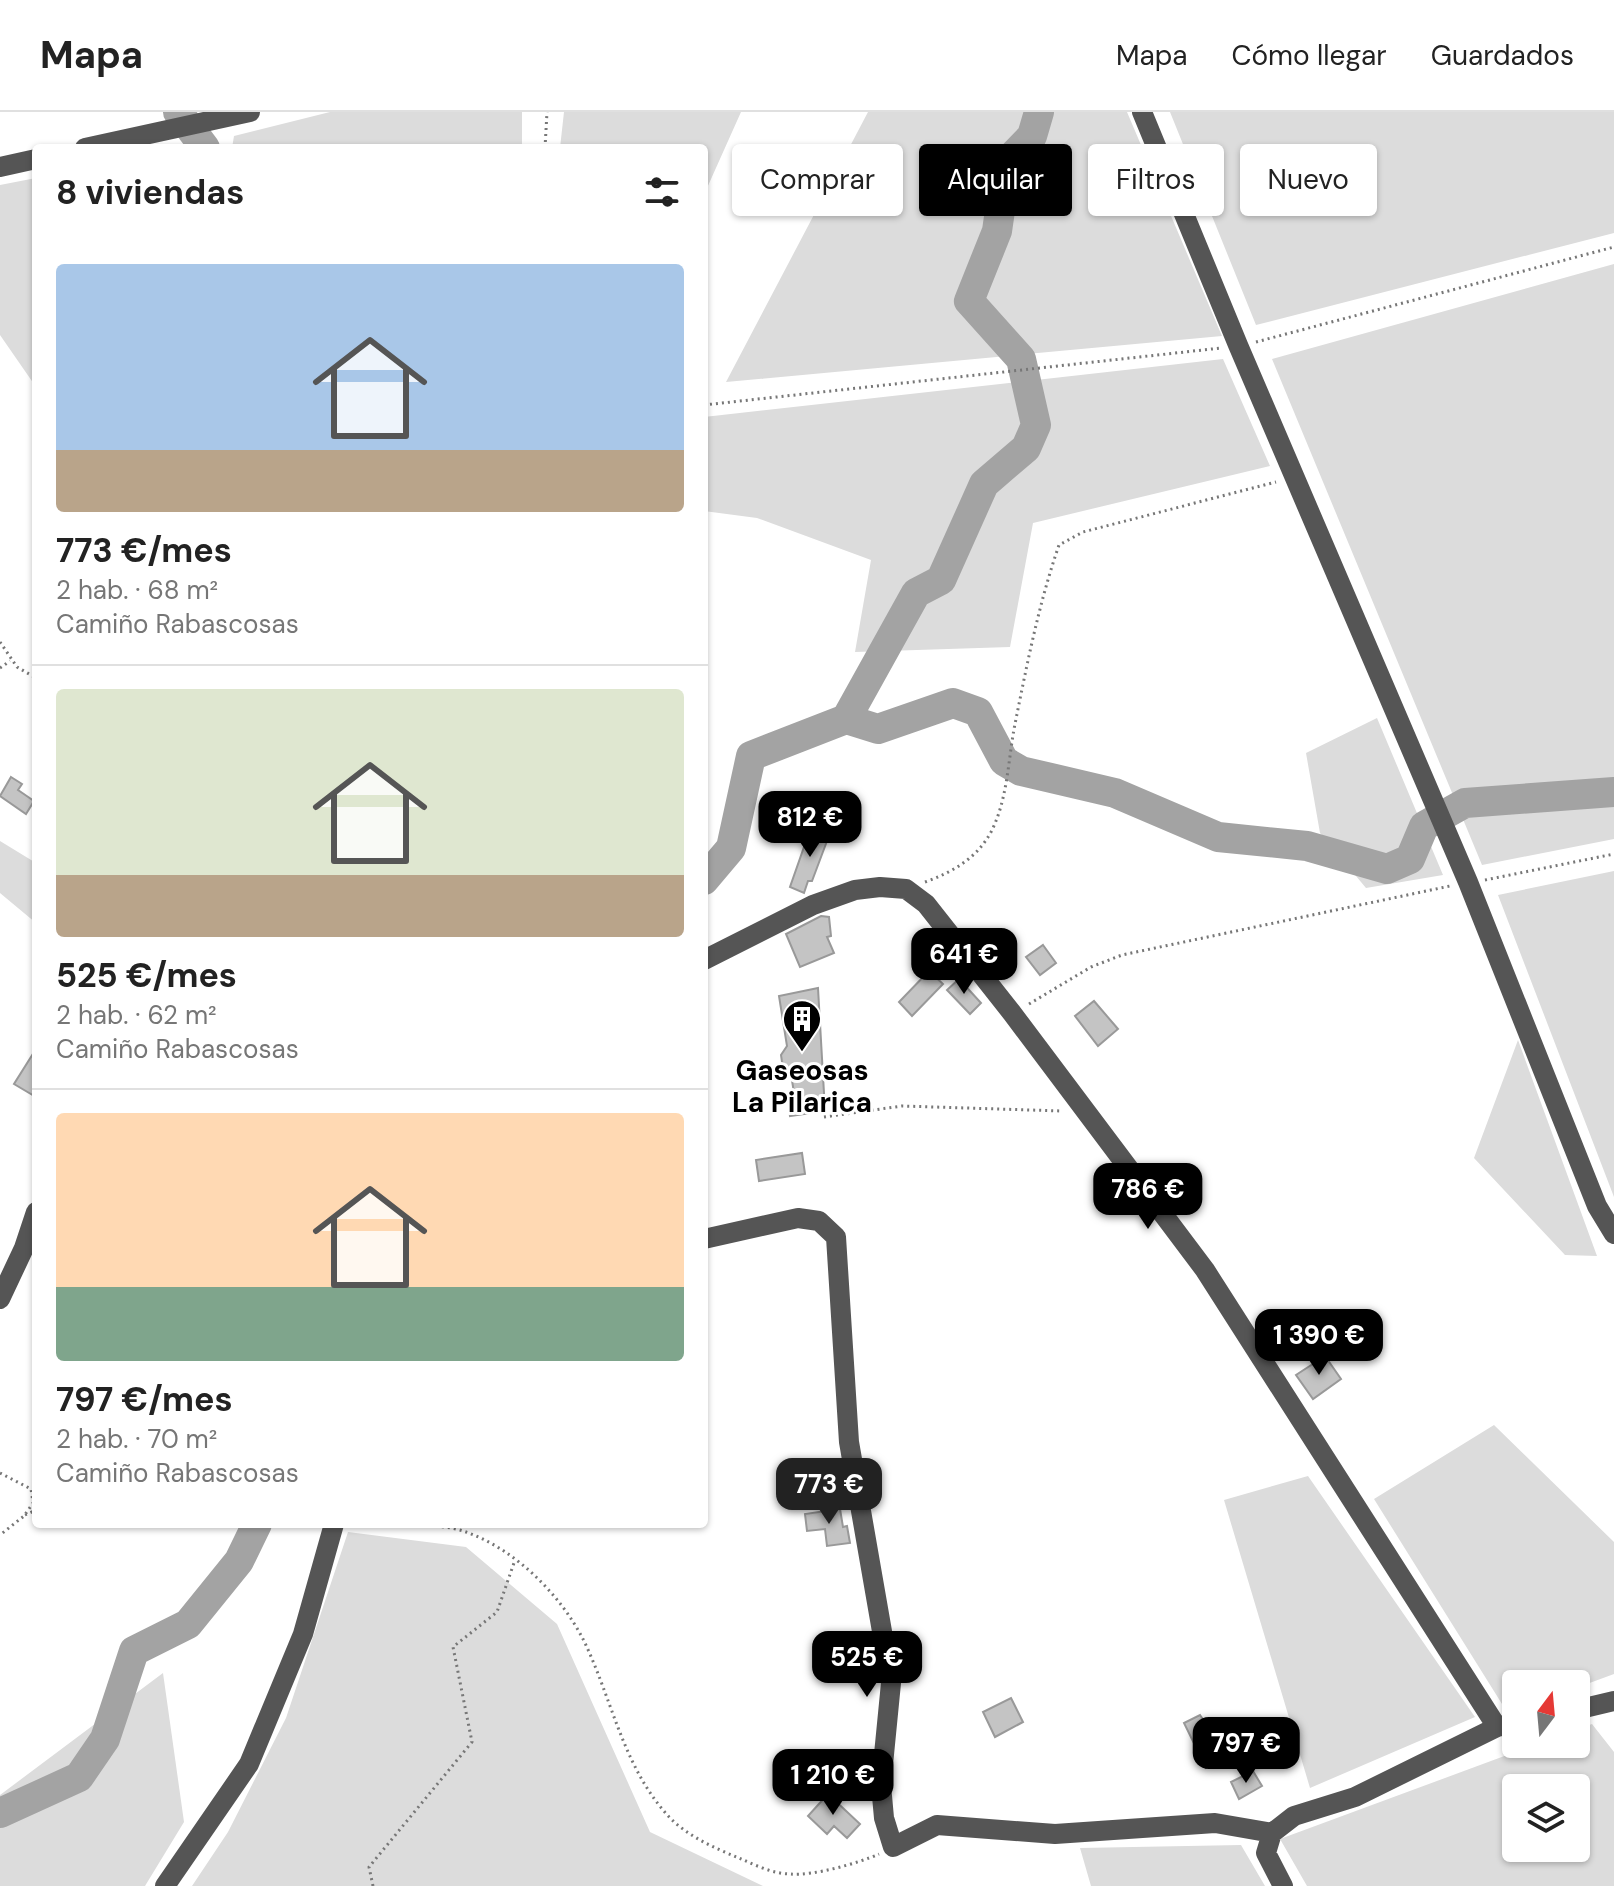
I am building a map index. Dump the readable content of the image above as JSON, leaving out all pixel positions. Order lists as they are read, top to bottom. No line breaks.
{"places":{"building":["Gaseosas La Pilarica"]},"north":"top","page":{"header":"Mapa","nav":["Mapa","Cómo llegar","Guardados"],"chip":["Comprar","Alquilar","Filtros","Nuevo"],"heading":"8 viviendas","list":[{"name":"773 €/mes","note":"2 hab. · 68 m² · Camiño Rabascosas"},{"name":"525 €/mes","note":"2 hab. · 62 m² · Camiño Rabascosas"},{"name":"797 €/mes","note":"2 hab. · 70 m² · Camiño Rabascosas"}],"price":["812 €","641 €","786 €","1 390 €","773 €","525 €","797 €","1 210 €"]}}
